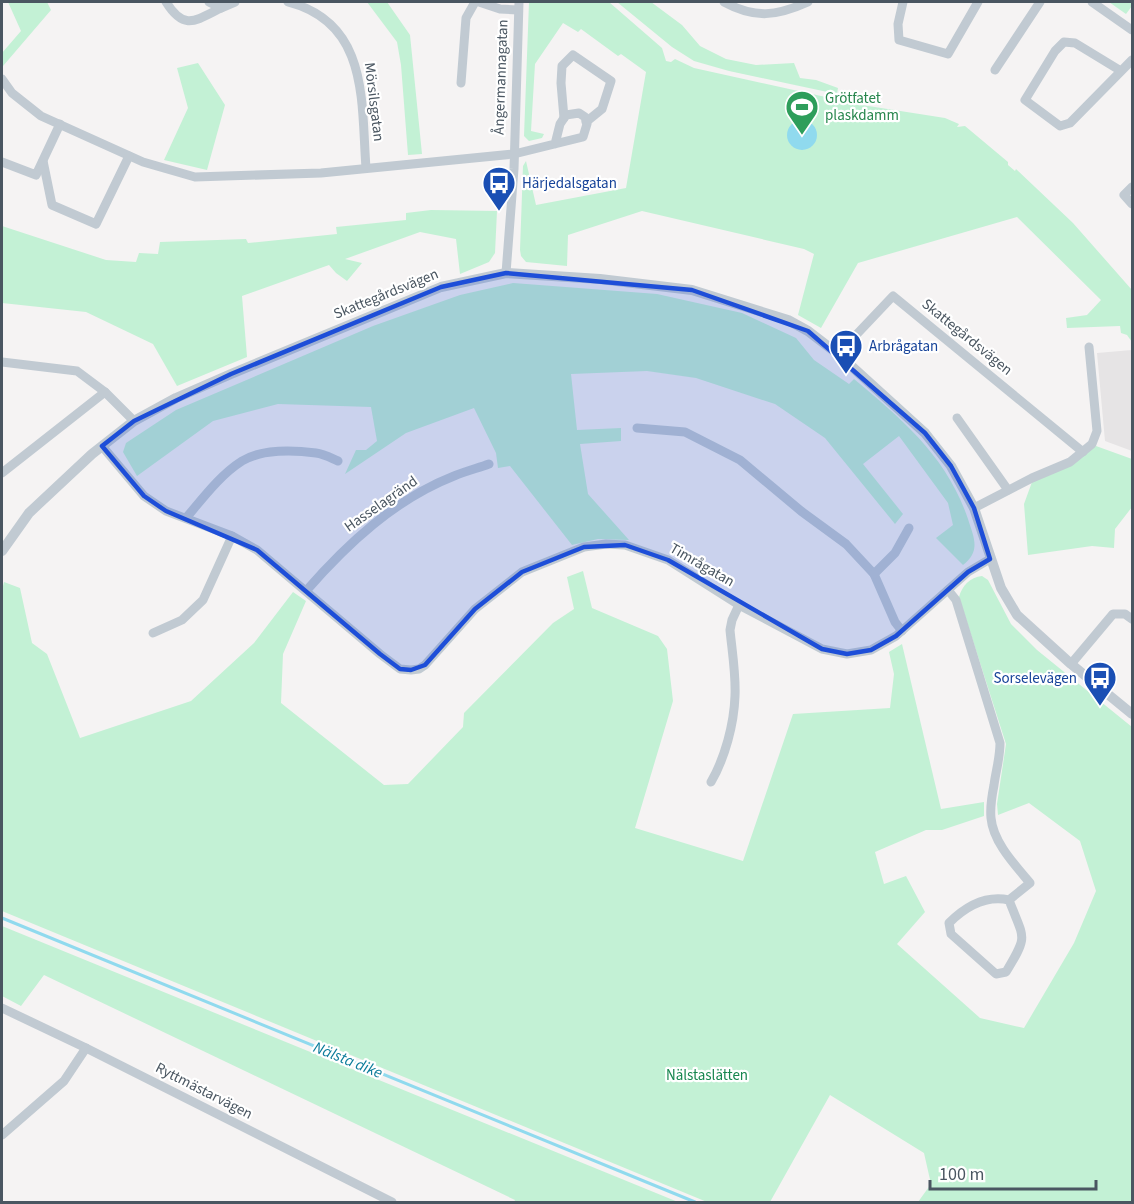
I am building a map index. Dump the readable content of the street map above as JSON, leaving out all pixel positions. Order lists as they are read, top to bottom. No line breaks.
{"streets":{"street":["Ångermannagatan","Mörsilsgatan","Skattegårdsvägen","Hasselagränd","Timrågatan","Ryttmästarvägen"]},"crossings":[["Ångermannagatan","Skattegårdsvägen"],["Skattegårdsvägen","Timrågatan"],["Hasselagränd","Timrågatan"]],"water":["Nälsta dike"],"parks":["Nälstaslätten"],"places":{"sports":["Grötfatet plaskdamm"],"bus stop":["Härjedalsgatan","Arbrågatan","Sorselevägen"]},"scale_bar":"100 m"}
